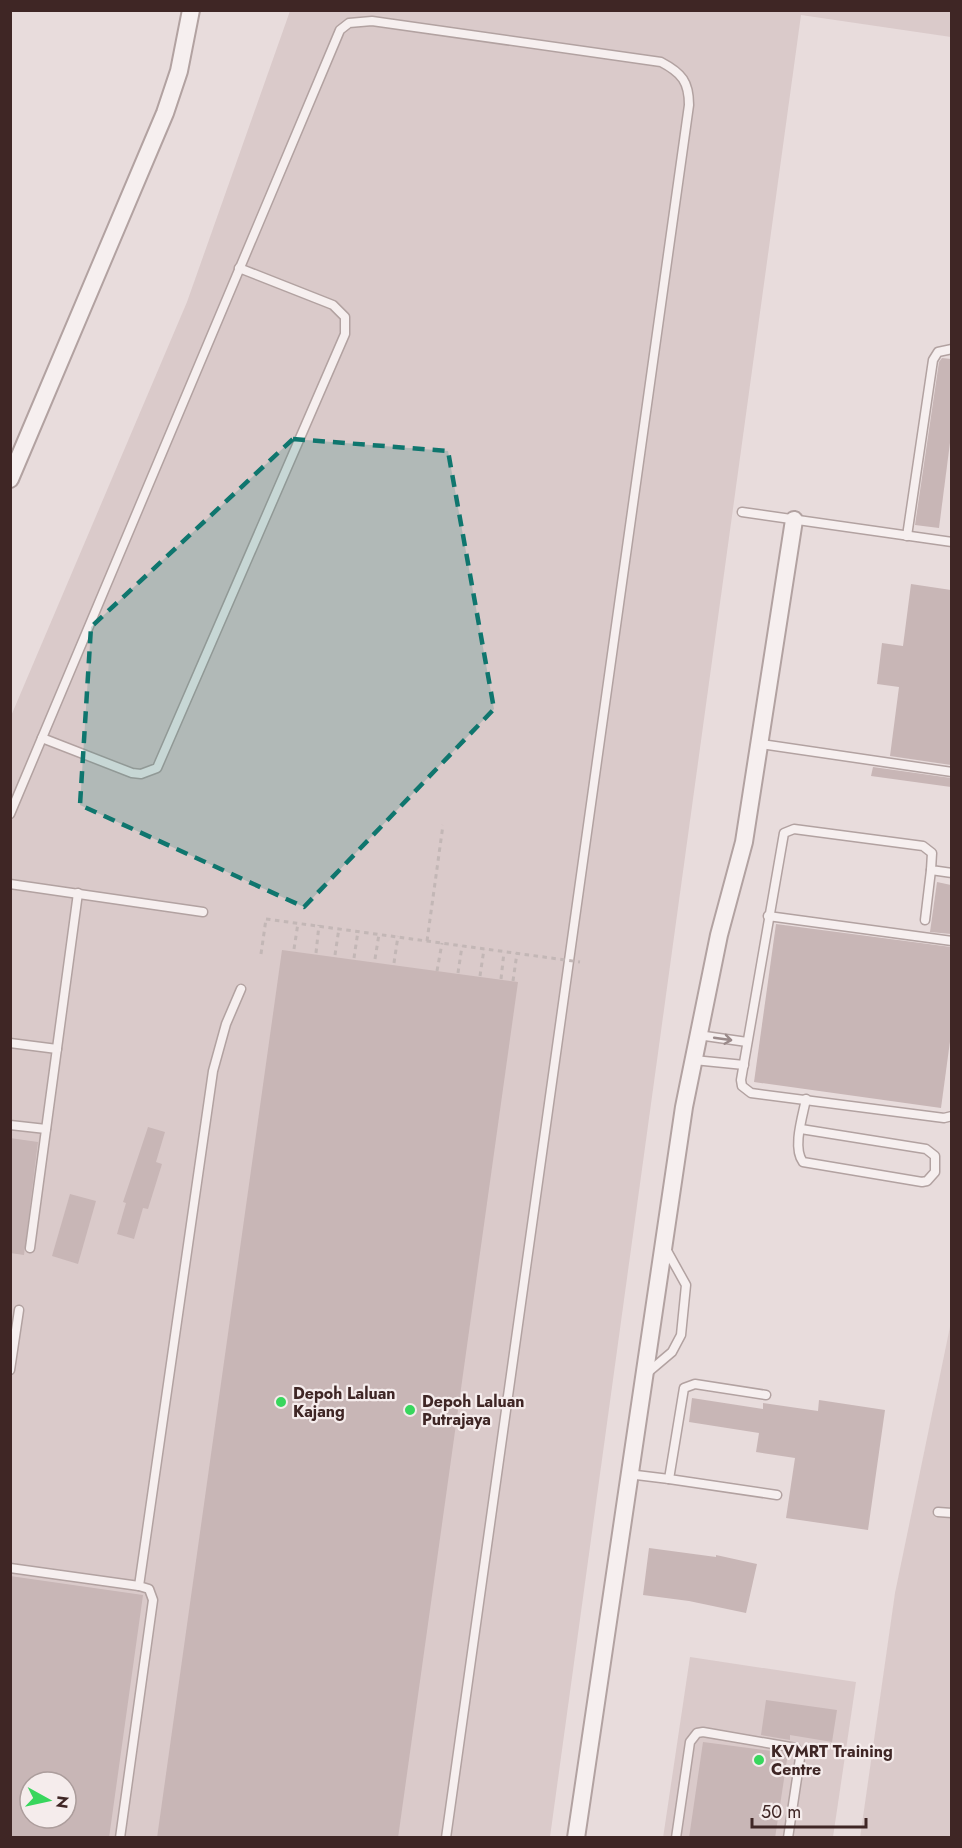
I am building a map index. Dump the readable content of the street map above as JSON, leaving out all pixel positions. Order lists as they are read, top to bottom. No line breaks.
{"places":["Depoh Laluan Kajang","Depoh Laluan Putrajaya","KVMRT Training Centre"],"scale_bar":"50 m","north":"right"}
